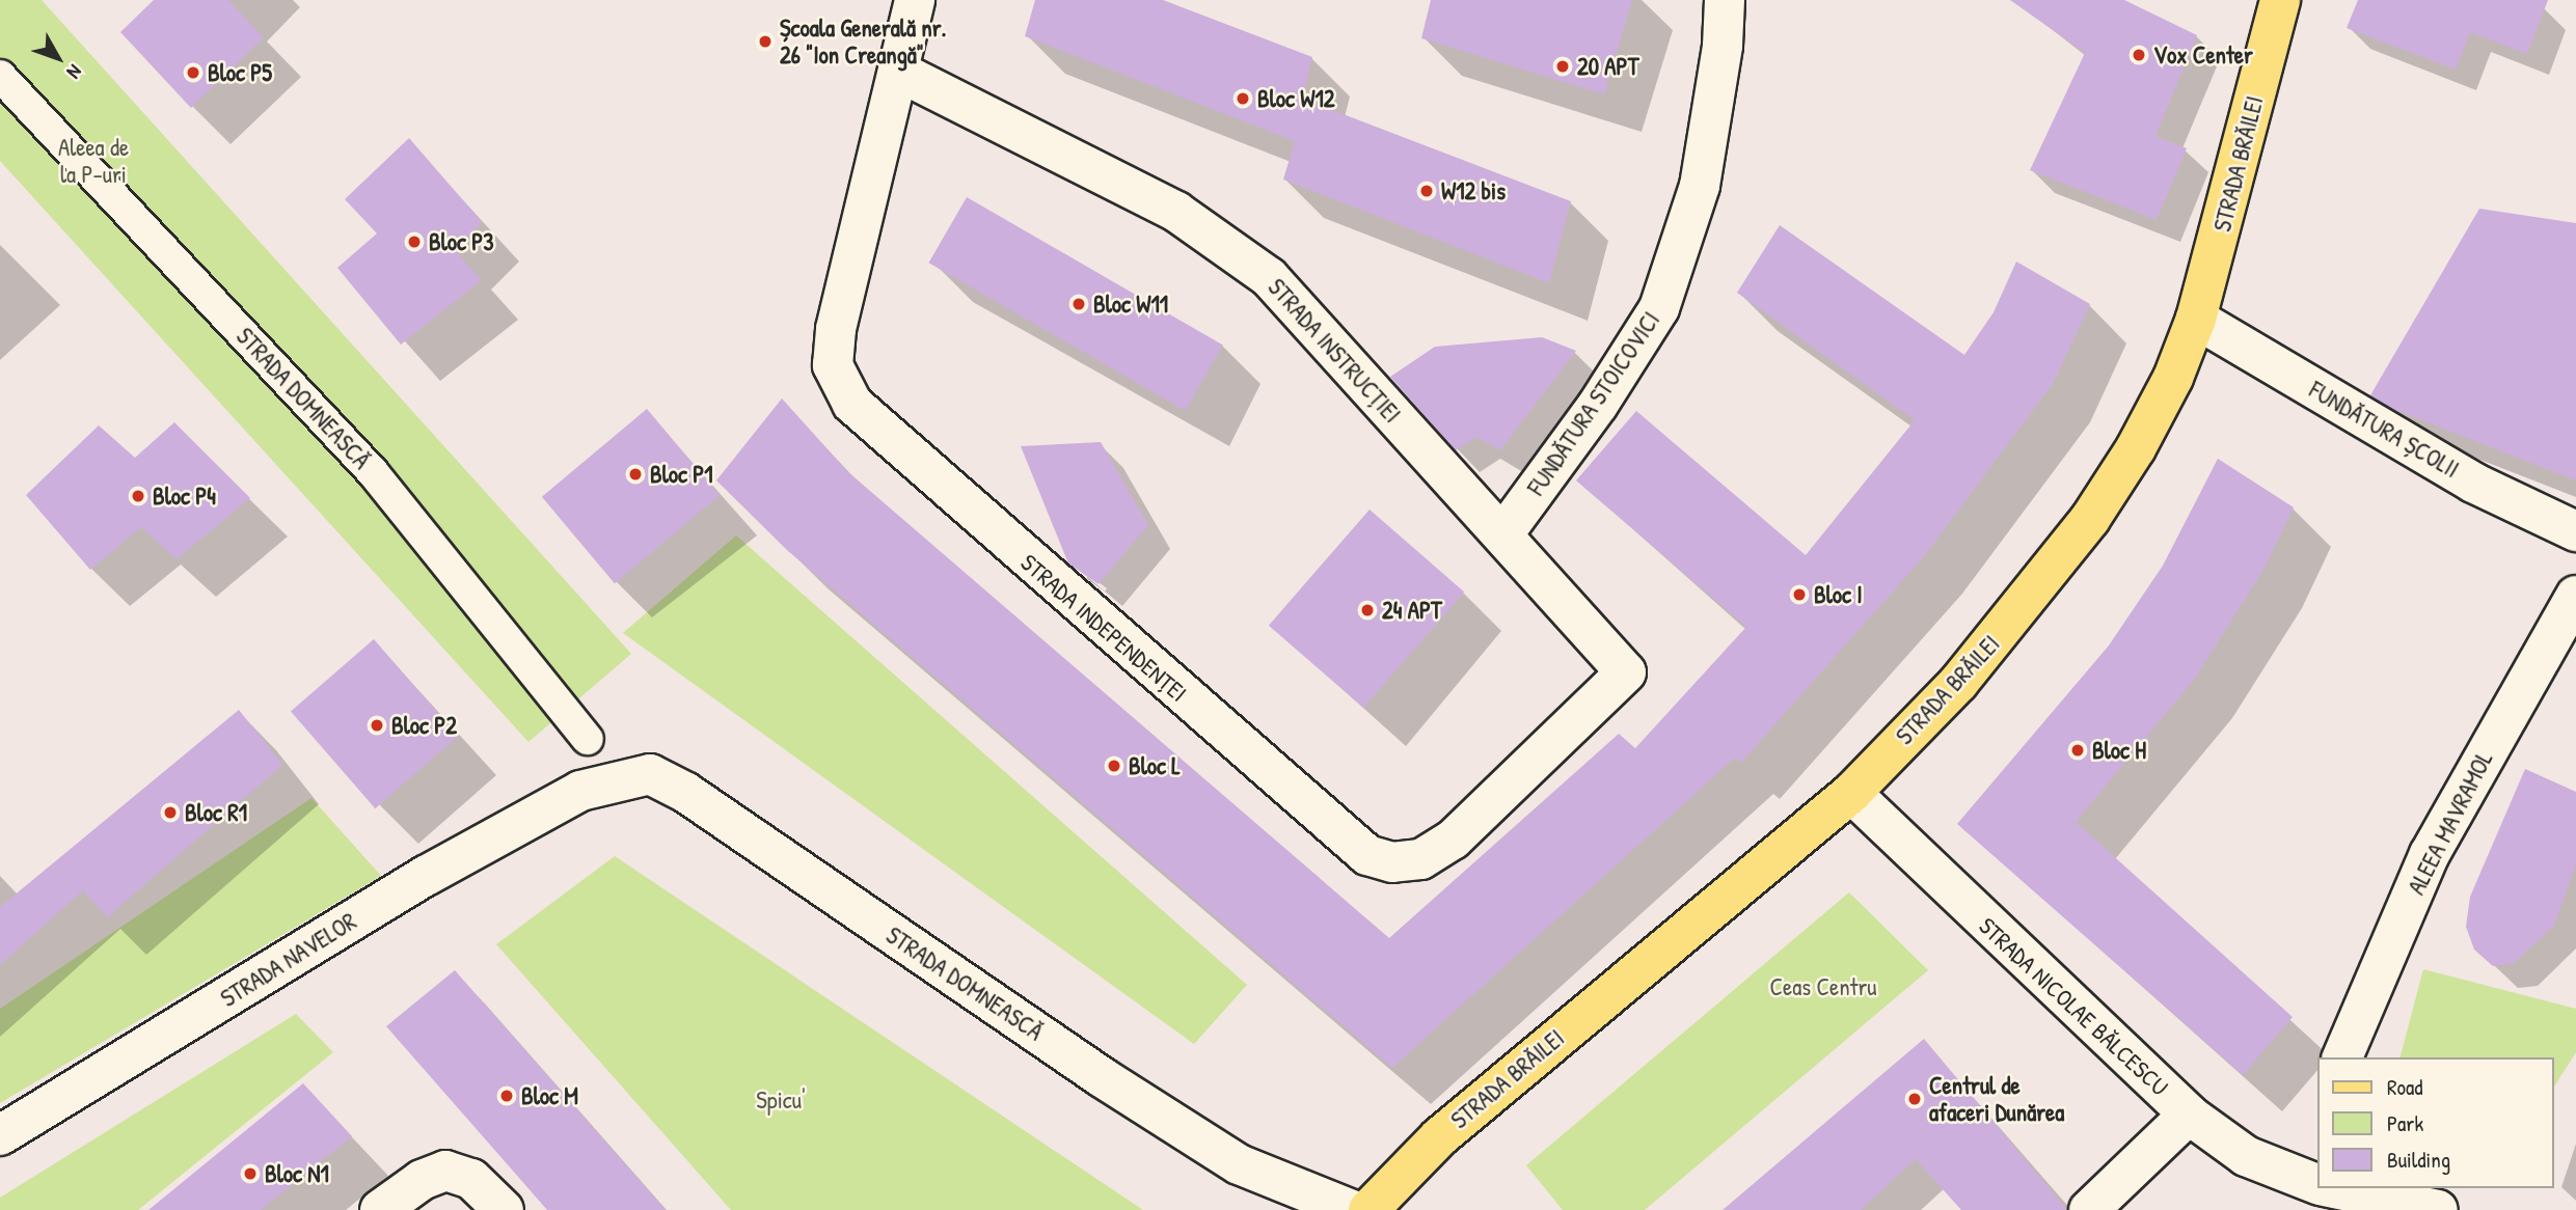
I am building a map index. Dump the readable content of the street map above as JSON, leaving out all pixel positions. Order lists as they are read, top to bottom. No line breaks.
{"streets":{"main road":["STRADA BRĂILEI"],"street":["STRADA INSTRUCȚIEI","STRADA DOMNEASCĂ","FUNDĂTURA STOICOVICI","FUNDĂTURA ȘCOLII","STRADA INDEPENDENȚEI","ALEEA MAVRAMOL","STRADA NAVELOR","STRADA NICOLAE BĂLCESCU"]},"crossings":[["STRADA BRĂILEI","FUNDĂTURA ȘCOLII"],["STRADA BRĂILEI","STRADA NICOLAE BĂLCESCU"],["STRADA INSTRUCȚIEI","FUNDĂTURA STOICOVICI"],["STRADA INSTRUCȚIEI","STRADA INDEPENDENȚEI"],["STRADA DOMNEASCĂ","STRADA NAVELOR"]],"parks":["Aleea de la P-uri","Ceas Centru","Spicu'"],"places":["Școala Generală nr. 26 \"Ion Creangă\"","Vox Center","20 APT","Bloc P5","Bloc W12","W12 bis","Bloc P3","Bloc W11","Bloc P1","Bloc P4","Bloc I","24 APT","Bloc P2","Bloc H","Bloc L","Bloc R1","Bloc M","Centrul de afaceri Dunărea","Bloc N1"],"legend":["Road","Park","Building"],"north":"bottom right"}
